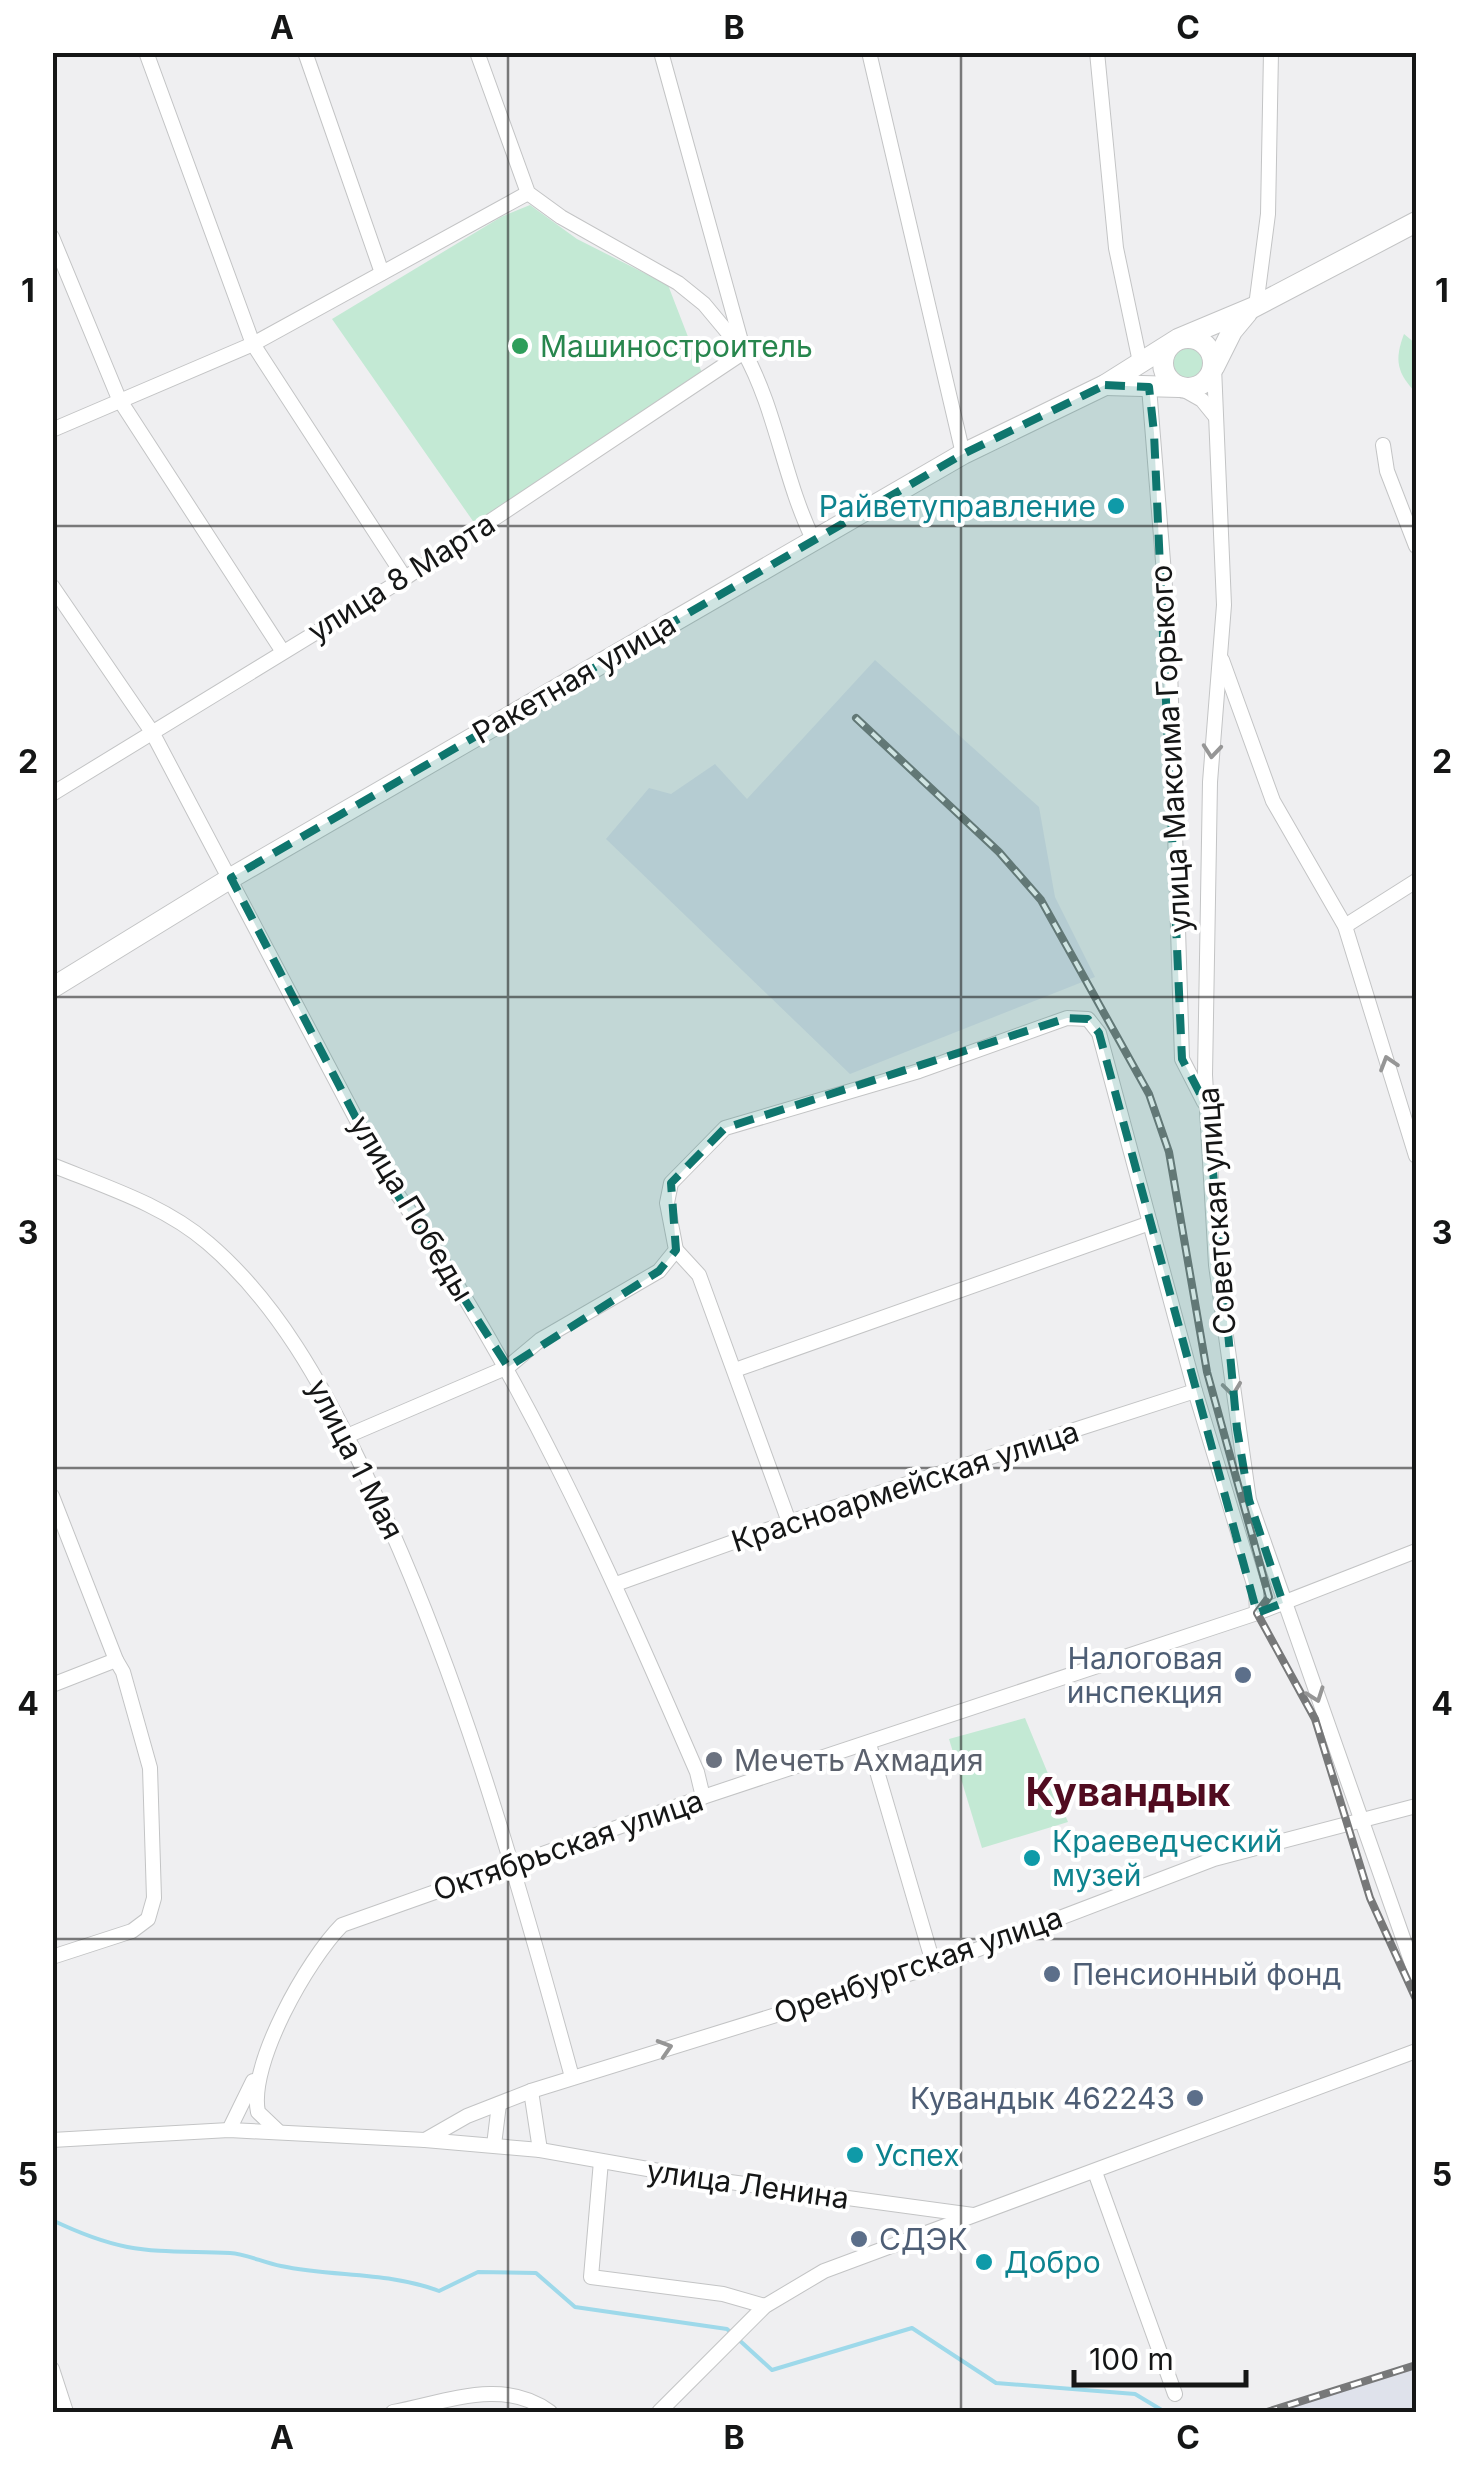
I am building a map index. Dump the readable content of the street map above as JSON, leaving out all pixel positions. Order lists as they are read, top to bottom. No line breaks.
{"streets":{"main road":["Ракетная улица"],"street":["улица 8 Марта","улица Максима Горького","улица Победы","Советская улица","улица 1 Мая","Красноармейская улица","Октябрьская улица","Оренбургская улица","улица Ленина"]},"crossings":[["улица 8 Марта","улица Победы"],["Ракетная улица","улица Максима Горького"],["Ракетная улица","улица Победы"],["Ракетная улица","Советская улица"],["улица Максима Горького","Советская улица"],["улица Победы","Красноармейская улица"],["улица Победы","Октябрьская улица"],["Советская улица","Октябрьская улица"],["Советская улица","Оренбургская улица"],["улица 1 Мая","Октябрьская улица"],["улица 1 Мая","Оренбургская улица"],["Октябрьская улица","улица Ленина"],["Оренбургская улица","улица Ленина"]],"one_way":["Оренбургская улица"],"districts":["Кувандык"],"places":["Машиностроитель","Райветуправление","Налоговая инспекция","Мечеть Ахмадия","Краеведческий музей","Пенсионный фонд","Кувандык 462243","Успех","СДЭК","Добро"],"scale_bar":"100 m","grid":{"columns":["A","B","C"],"rows":["1","2","3","4","5"]}}
